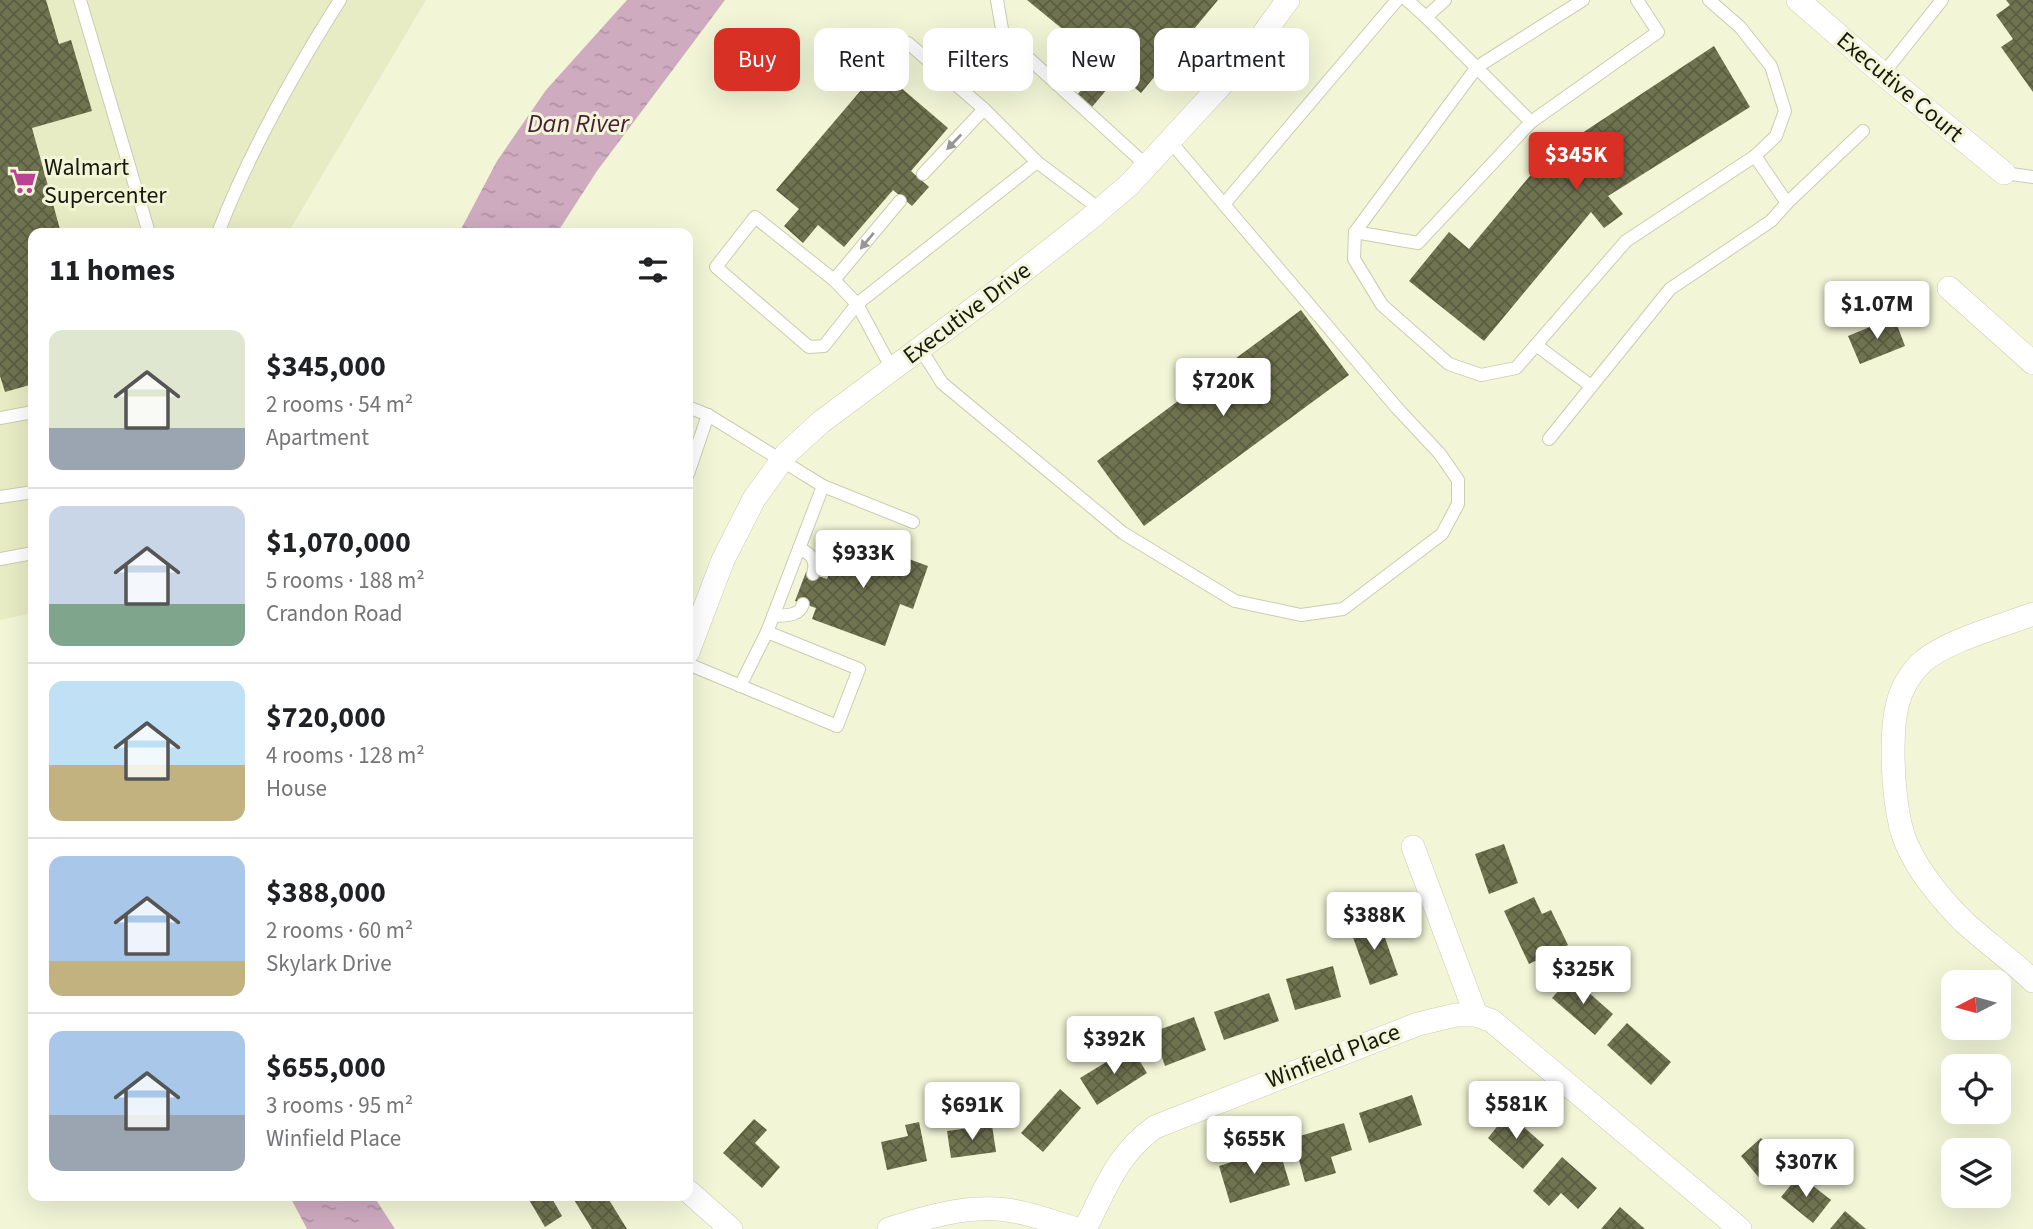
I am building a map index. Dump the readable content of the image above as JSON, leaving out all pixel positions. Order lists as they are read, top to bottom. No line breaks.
{"streets":{"street":["Executive Court","Executive Drive","Winfield Place"]},"water":["Dan River"],"places":{"supermarket":["Walmart Supercenter"]},"north":"left","page":{"chip":["Buy","Rent","Filters","New","Apartment"],"price":["$345K","$1.07M","$720K","$933K","$388K","$325K","$392K","$581K","$691K","$655K","$307K"],"heading":"11 homes","list":[{"name":"$345,000","note":"2 rooms · 54 m² · Apartment"},{"name":"$1,070,000","note":"5 rooms · 188 m² · Crandon Road"},{"name":"$720,000","note":"4 rooms · 128 m² · House"},{"name":"$388,000","note":"2 rooms · 60 m² · Skylark Drive"},{"name":"$655,000","note":"3 rooms · 95 m² · Winfield Place"}]}}
